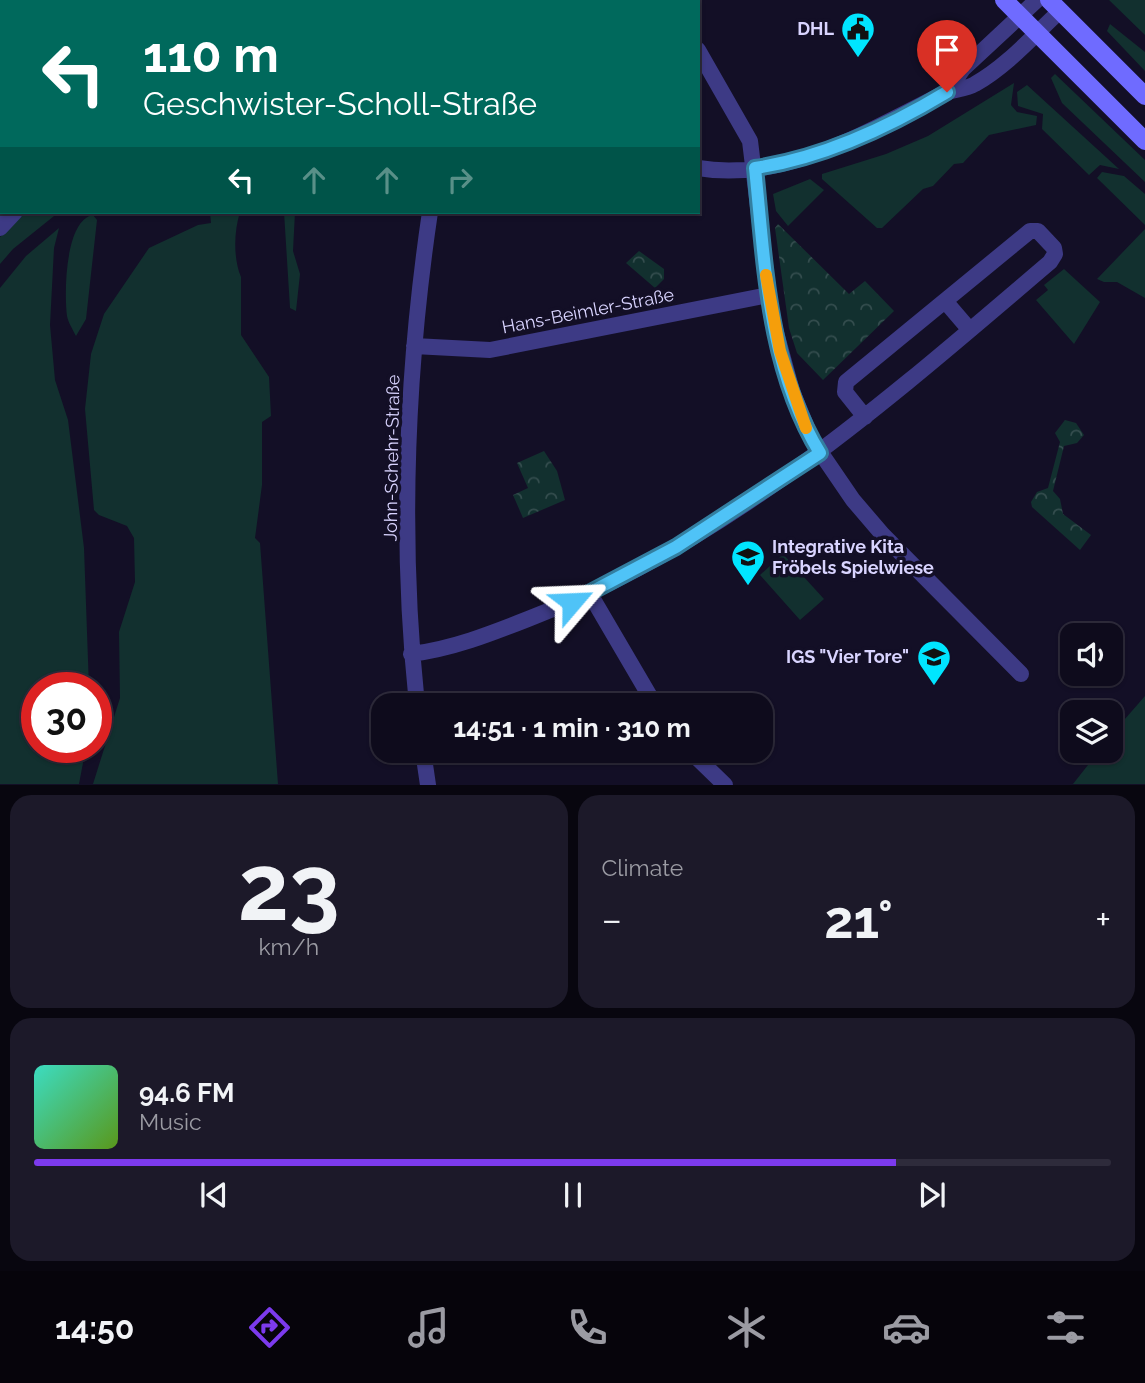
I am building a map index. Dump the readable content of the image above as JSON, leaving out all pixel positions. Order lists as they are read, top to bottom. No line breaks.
{"streets":{"street":["Hans-Beimler-Straße","John-Schehr-Straße"]},"crossings":[["Hans-Beimler-Straße","John-Schehr-Straße"]],"places":{"public building":["DHL"],"school or university":["Integrative Kita Fröbels Spielwiese","IGS \"Vier Tore\""]},"page":{"turn":["110 m","Geschwister-Scholl-Straße"],"limit":"30","trip":"14:51 · 1 min · 310 m","tile":[["23","km/h"],"Climate"],"heat":["−","21°","+"],"song":["94.6 FM","Music"],"tabs":"14:50"}}
